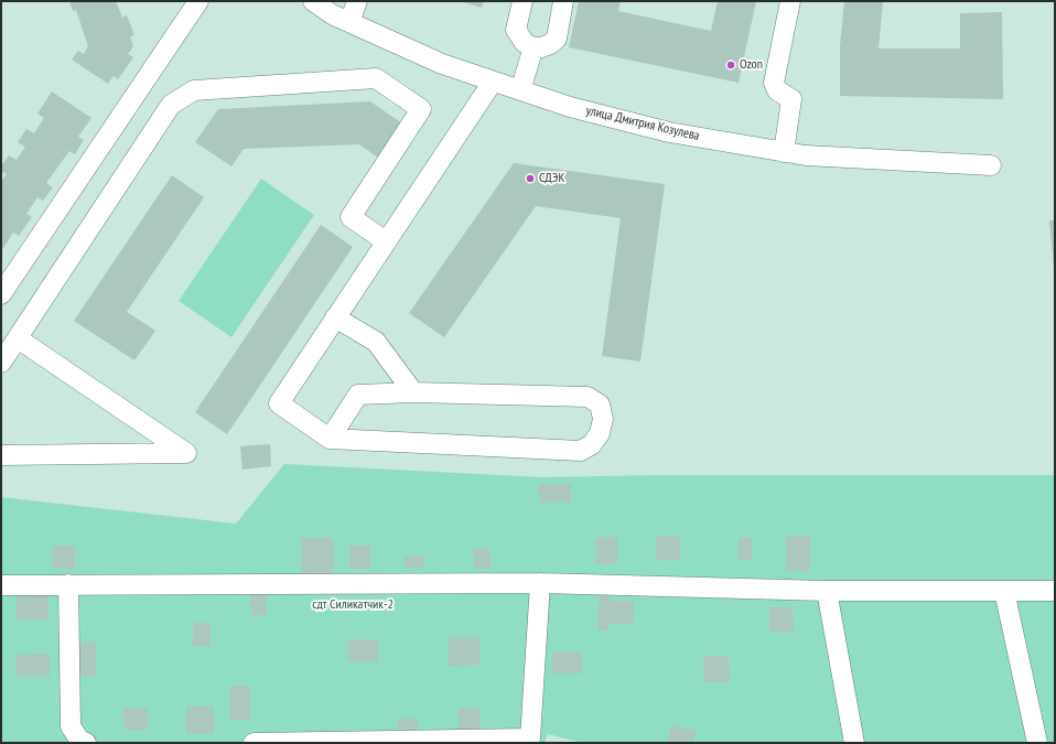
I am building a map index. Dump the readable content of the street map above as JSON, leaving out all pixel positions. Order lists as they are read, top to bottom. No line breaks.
{"streets":{"street":["улица Дмитрия Козулева"]},"parks":["сдт Силикатчик-2"],"places":["Ozon","СДЭК"]}
